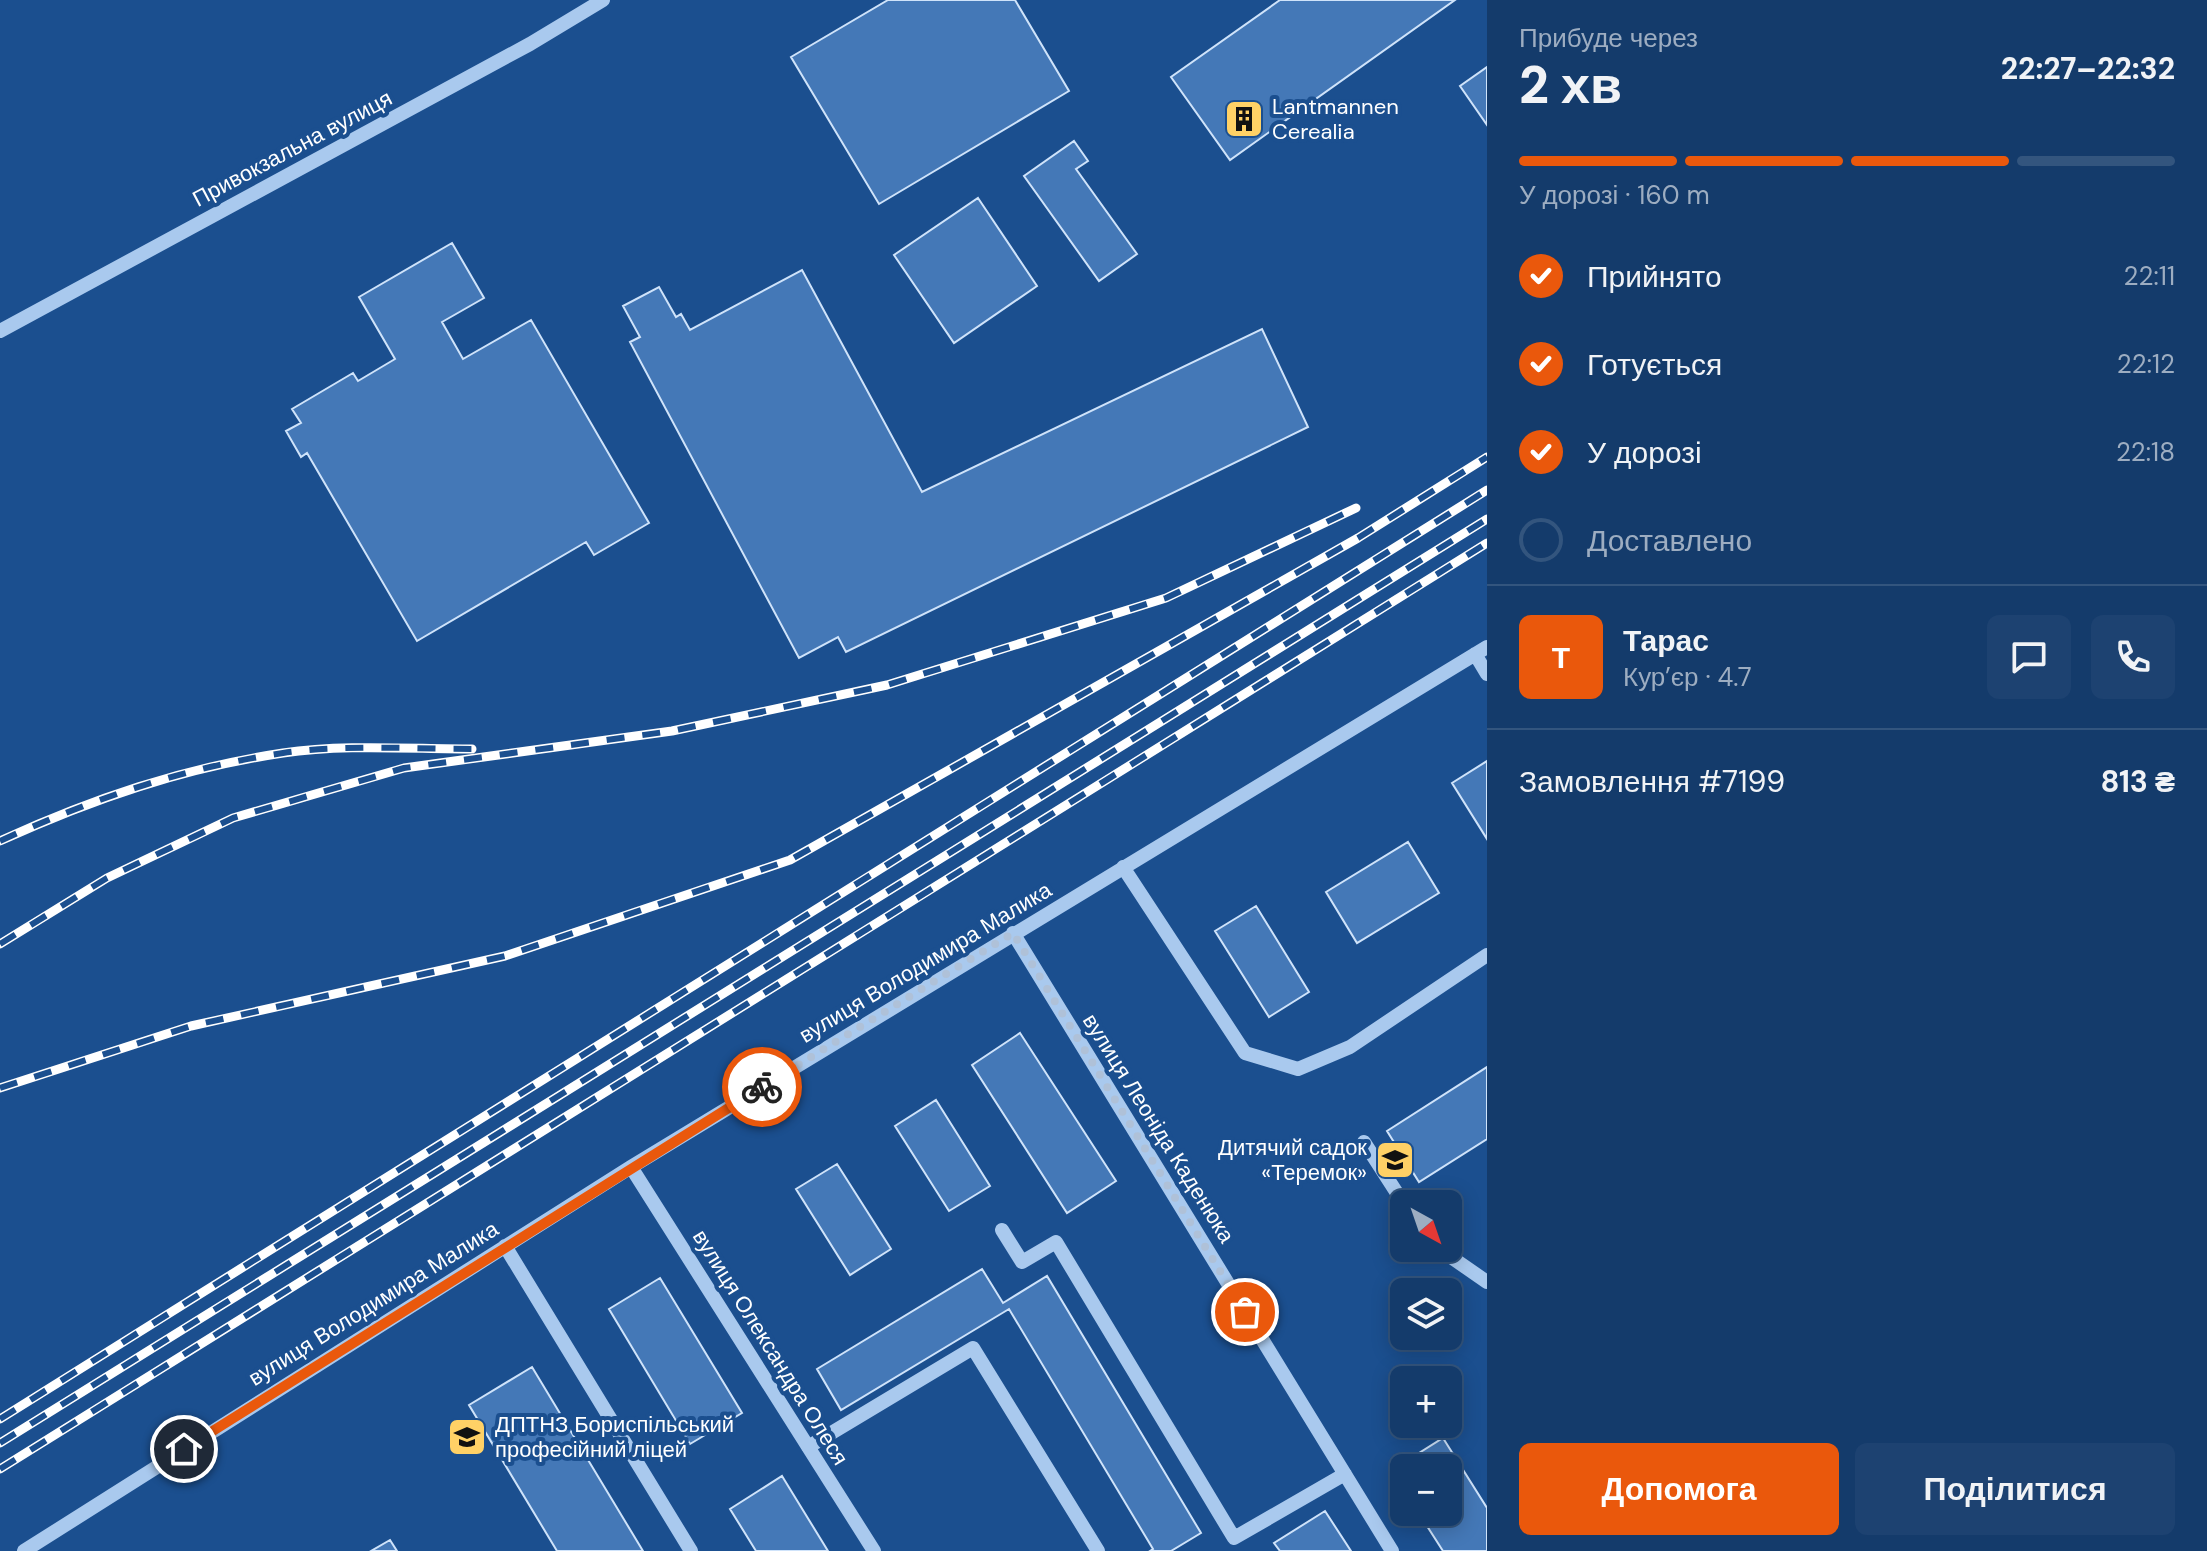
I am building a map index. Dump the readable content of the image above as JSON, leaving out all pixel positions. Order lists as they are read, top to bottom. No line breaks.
{"streets":{"street":["Привокзальна вулиця","вулиця Володимира Малика","вулиця Леоніда Каденюка","вулиця Олександра Олеся"]},"crossings":[["вулиця Володимира Малика","вулиця Леоніда Каденюка"],["вулиця Володимира Малика","вулиця Олександра Олеся"]],"places":{"building":["Lantmannen Cerealia"],"school or university":["Дитячий садок «Теремок»","ДПТНЗ Бориспільський професійний ліцей"]},"north":"bottom right","page":{"heading":["2 хв","Прибуде через","22:27–22:32"],"panel":["Тарас","Кур’єр · 4.7","Замовлення #7199","813 ₴"],"bar":"У дорозі · 160 m","list":[["Прийнято","22:11"],["Готується","22:12"],["У дорозі","22:18"],"Доставлено"],"round":"Т","map_buttons":["+","−"],"buttons":["Допомога","Поділитися"]}}
